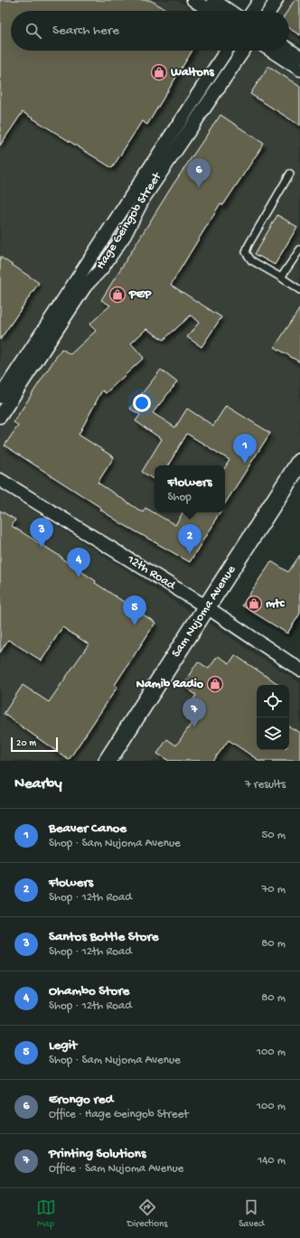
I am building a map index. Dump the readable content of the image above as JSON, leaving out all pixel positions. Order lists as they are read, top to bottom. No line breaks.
{"streets":{"main road":["Sam Nujoma Avenue"],"street":["Hage Geingob Street","12th Road"]},"crossings":[["12th Road","Sam Nujoma Avenue"]],"places":{"shop":["Waltons","PEP","mtc","Namib Radio"]},"scale_bar":"20 m","page":{"search":"Search here","pins":["6","1","3","2","4","5","7"],"popup":["Flowers","Shop"],"scale":"20 m","heading":["Nearby","7 results"],"list":[{"mark":"1","name":"Beaver Canoe","note":"Shop · Sam Nujoma Avenue","value":"50 m"},{"mark":"2","name":"Flowers","note":"Shop · 12th Road","value":"70 m"},{"mark":"3","name":"Santos Bottle Store","note":"Shop · 12th Road","value":"80 m"},{"mark":"4","name":"Ohambo Store","note":"Shop · 12th Road","value":"80 m"},{"mark":"5","name":"Legit","note":"Shop · Sam Nujoma Avenue","value":"100 m"},{"mark":"6","name":"Erongo red","note":"Office · Hage Geingob Street","value":"100 m"},{"mark":"7","name":"Printing Solutions","note":"Office · Sam Nujoma Avenue","value":"140 m"}],"nav":["Map","Directions","Saved"]}}
